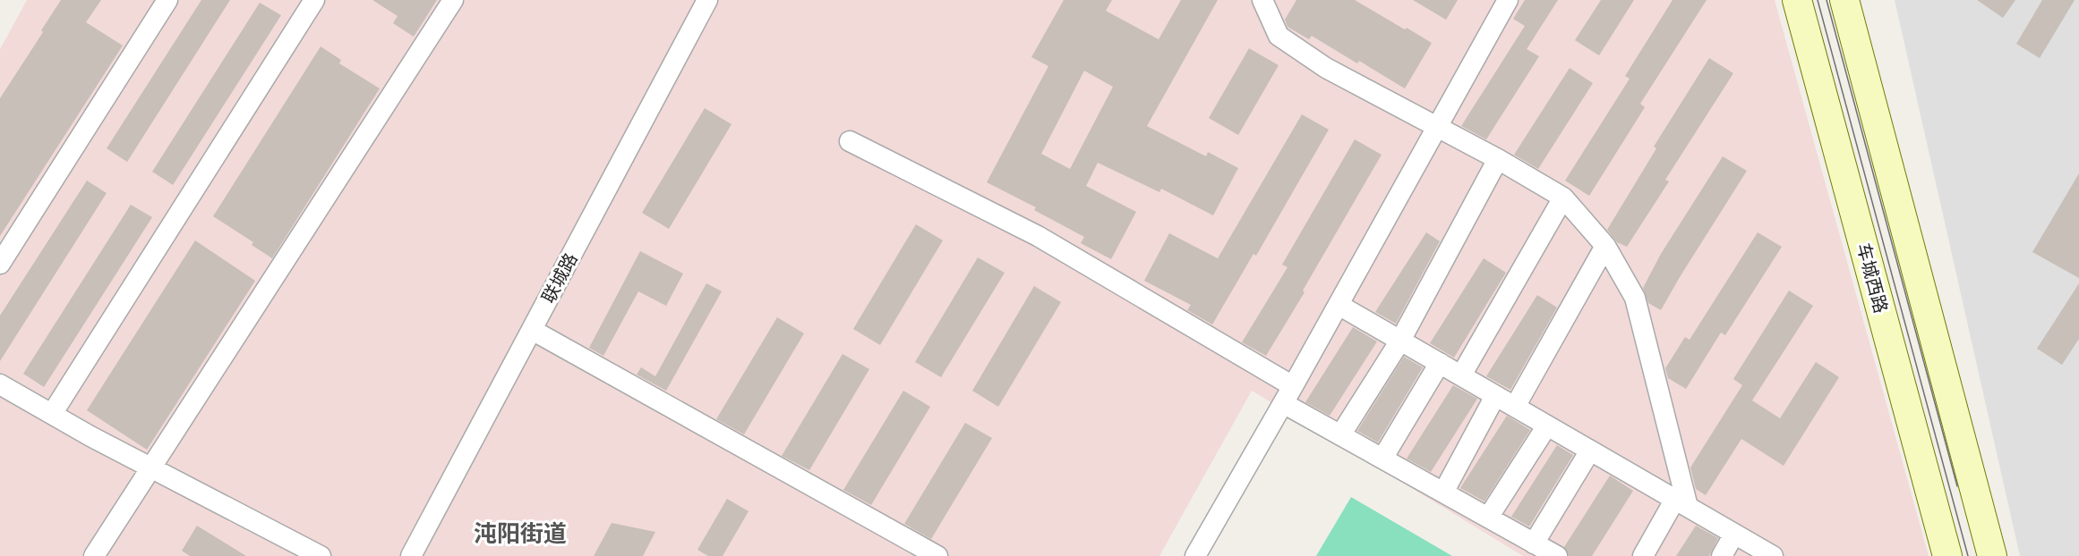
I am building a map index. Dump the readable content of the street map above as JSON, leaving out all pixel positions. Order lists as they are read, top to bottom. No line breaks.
{"streets":{"main road":["车城西路"],"street":["联城路"]},"districts":["沌阳街道"]}
